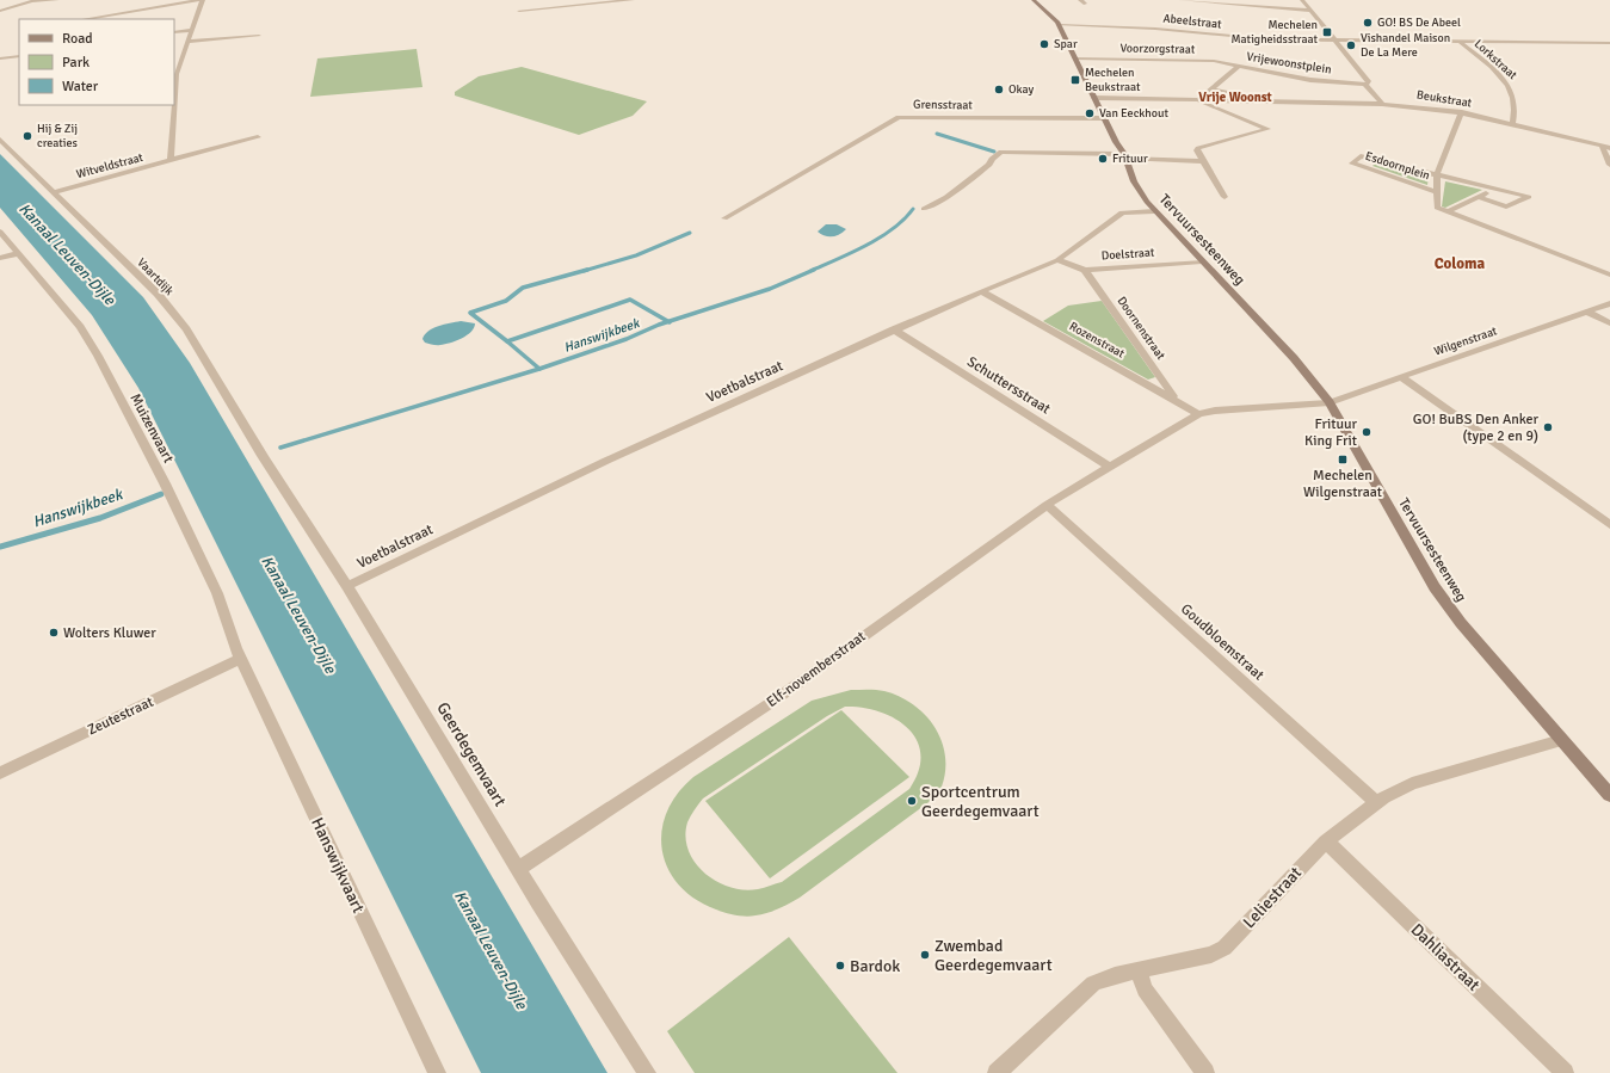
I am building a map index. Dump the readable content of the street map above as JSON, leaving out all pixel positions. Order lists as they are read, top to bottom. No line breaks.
{"streets":{"street":["Abeelstraat","Voorzorgstraat","Lorkstraat","Vrijewoonstplein","Beukstraat","Grensstraat","Witveldstraat","Esdoornplein","Tervuursesteenweg","Doelstraat","Vaartdijk","Doornenstraat","Rozenstraat","Wilgenstraat","Voetbalstraat","Schuttersstraat","Muizenvaart","Goudbloemstraat","Elf-novemberstraat","Zeutestraat","Geerdegemvaart","Hanswijkvaart","Leliestraat","Dahliastraat"]},"crossings":[["Abeelstraat","Lorkstraat"],["Abeelstraat","Tervuursesteenweg"],["Voorzorgstraat","Vrijewoonstplein"],["Voorzorgstraat","Tervuursesteenweg"],["Lorkstraat","Beukstraat"],["Beukstraat","Tervuursesteenweg"],["Grensstraat","Tervuursesteenweg"],["Witveldstraat","Vaartdijk"],["Tervuursesteenweg","Doelstraat"],["Tervuursesteenweg","Wilgenstraat"],["Tervuursesteenweg","Voetbalstraat"],["Tervuursesteenweg","Leliestraat"],["Doelstraat","Doornenstraat"],["Doelstraat","Voetbalstraat"],["Vaartdijk","Geerdegemvaart"],["Doornenstraat","Rozenstraat"],["Rozenstraat","Wilgenstraat"],["Rozenstraat","Voetbalstraat"],["Rozenstraat","Elf-novemberstraat"],["Wilgenstraat","Elf-novemberstraat"],["Voetbalstraat","Schuttersstraat"],["Voetbalstraat","Geerdegemvaart"],["Schuttersstraat","Elf-novemberstraat"],["Muizenvaart","Zeutestraat"],["Muizenvaart","Hanswijkvaart"],["Goudbloemstraat","Elf-novemberstraat"],["Goudbloemstraat","Leliestraat"],["Elf-novemberstraat","Geerdegemvaart"],["Zeutestraat","Hanswijkvaart"],["Leliestraat","Dahliastraat"]],"districts":["Vrije Woonst","Coloma"],"water":["Kanaal Leuven-Dijle","Hanswijkbeek"],"places":{"other":["GO! BS De Abeel","Spar","Vishandel Maison De La Mere","Okay","Van Eeckhout","Hij & Zij creaties","Frituur","GO! BuBS Den Anker (type 2 en 9)","Frituur King Frit","Wolters Kluwer","Sportcentrum Geerdegemvaart","Zwembad Geerdegemvaart","Bardok"],"transit":["Mechelen Matigheidsstraat","Mechelen Beukstraat","Mechelen Wilgenstraat"]},"legend":["Road","Park","Water"]}
